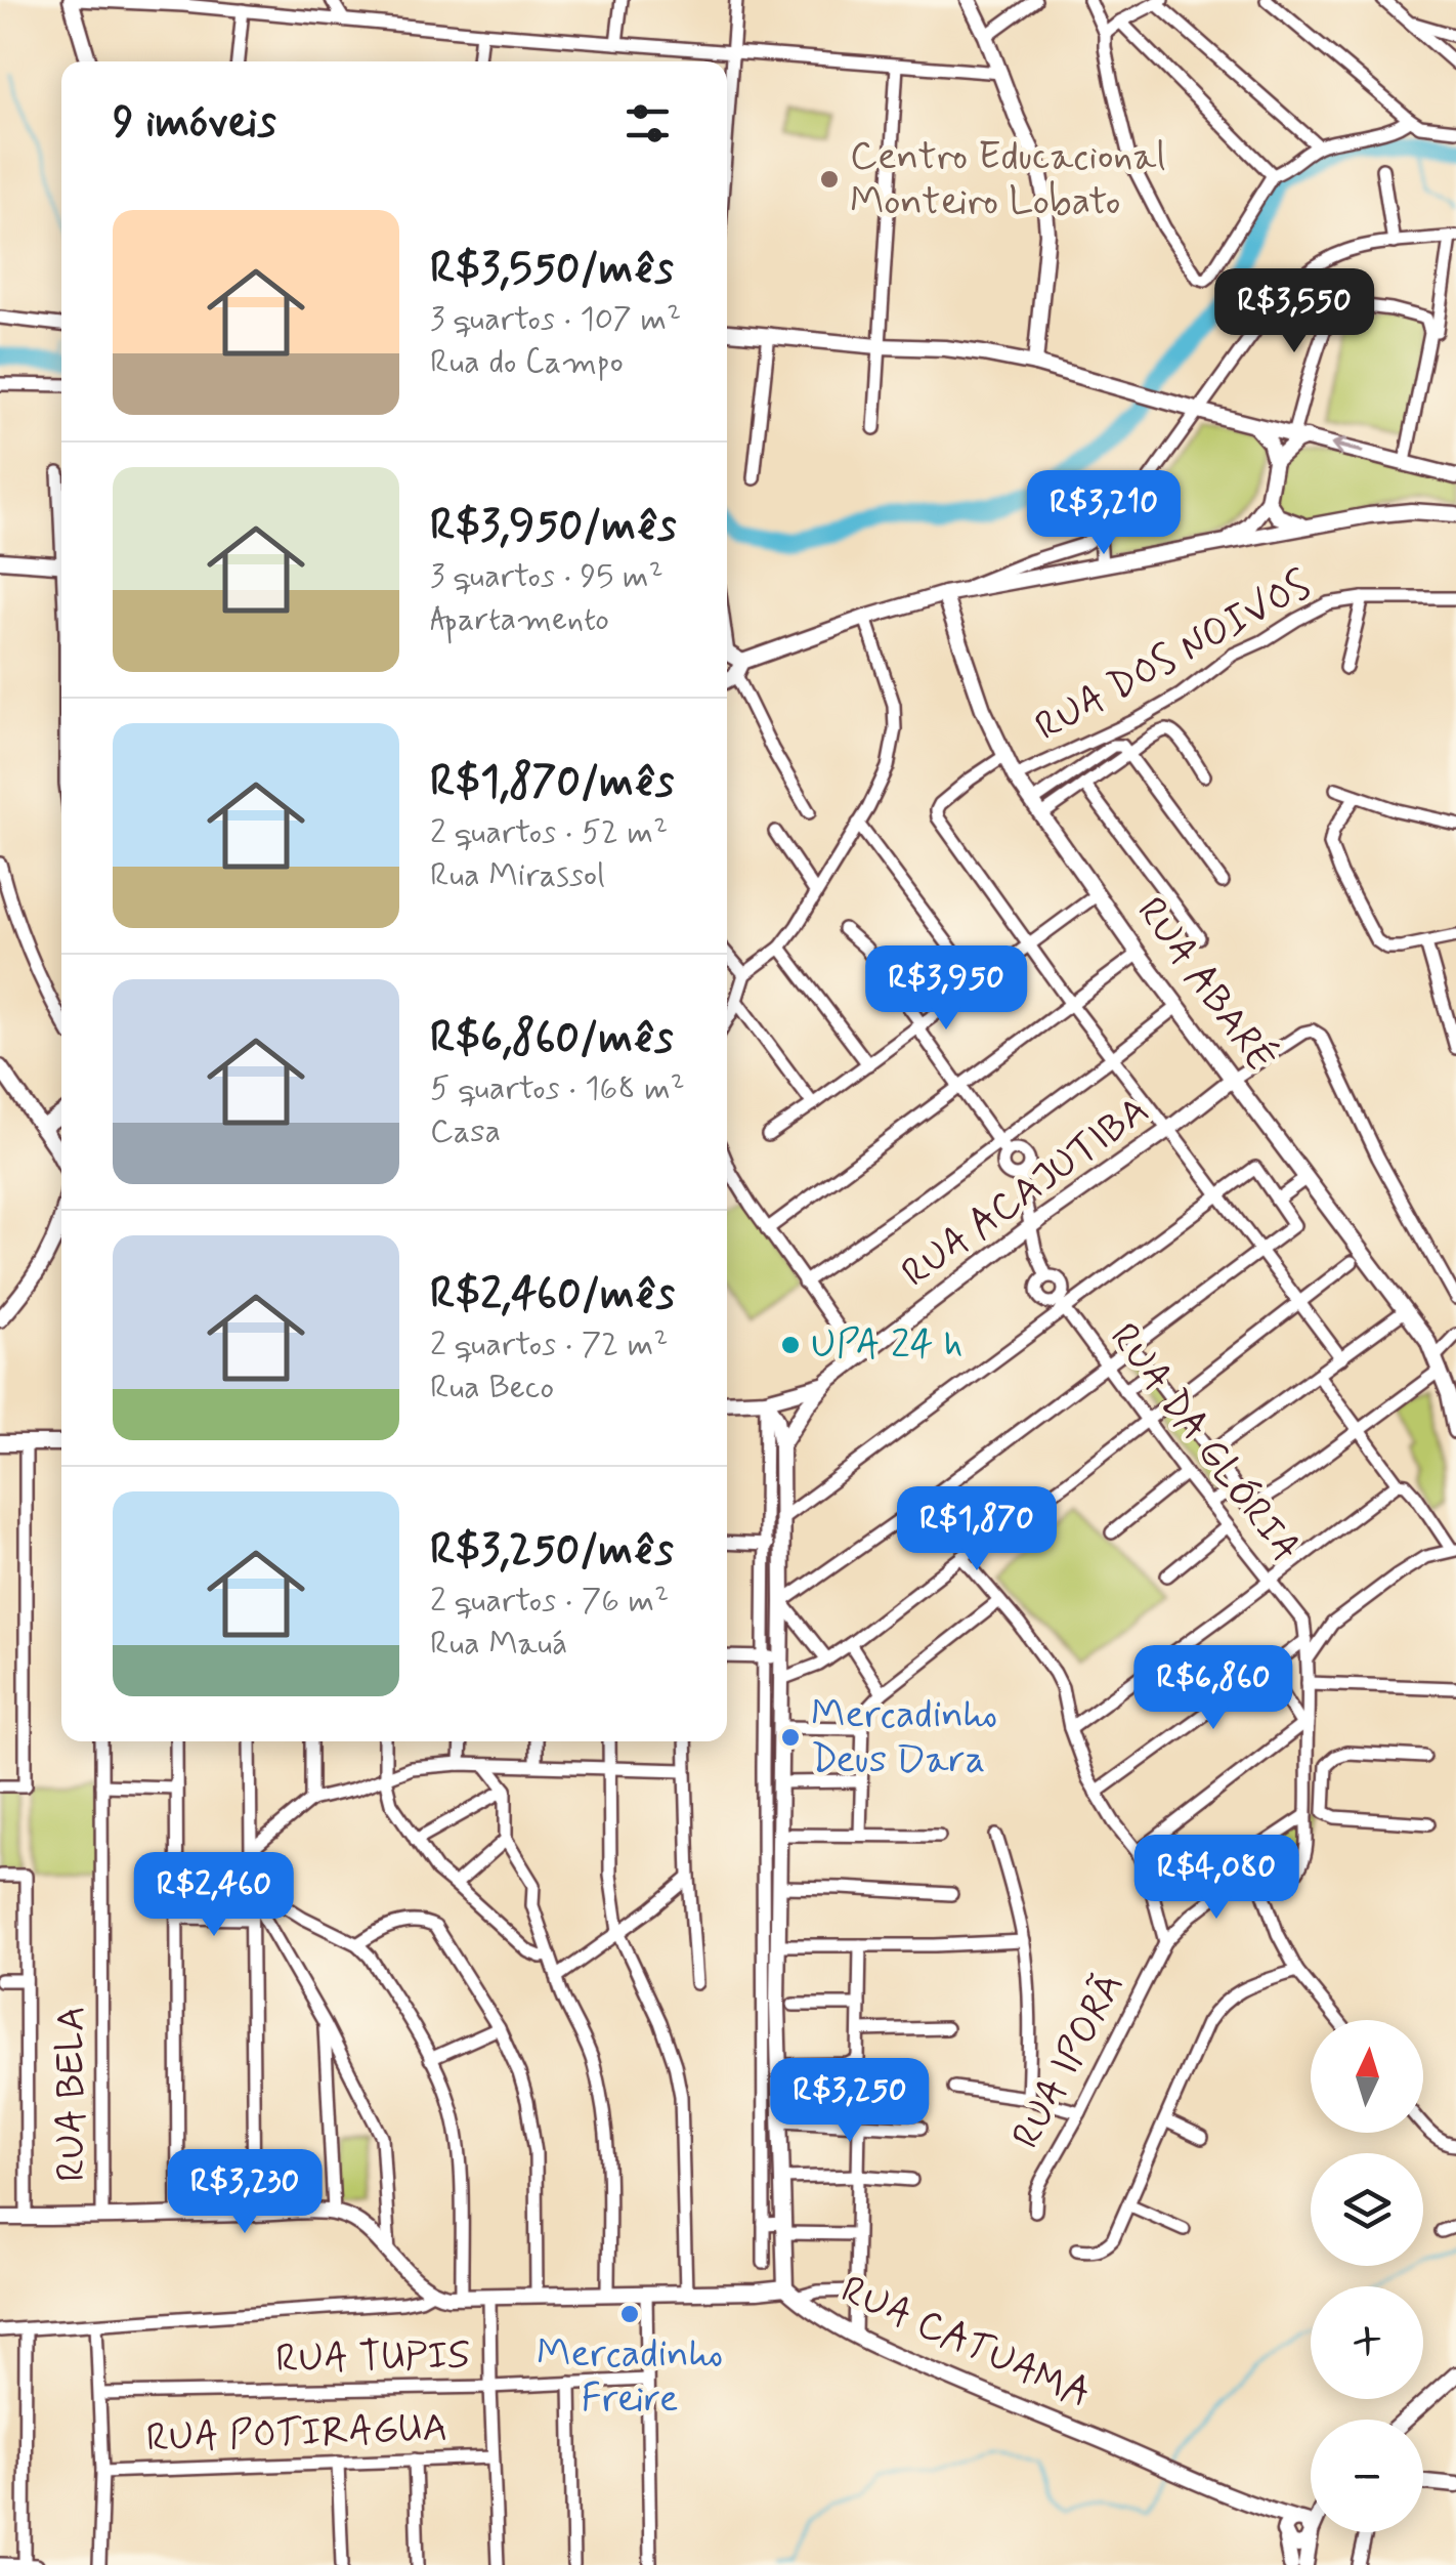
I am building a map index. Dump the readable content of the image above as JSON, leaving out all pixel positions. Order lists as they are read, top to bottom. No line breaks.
{"streets":{"street":["RUA DOS NOIVOS","RUA ABARÉ","RUA ACAJUTIBA","RUA DA GLÓRIA","RUA IPORÃ","RUA BELA","RUA CATUAMA","RUA TUPIS","RUA POTIRAGUA"]},"crossings":[["RUA DOS NOIVOS","RUA ABARÉ"],["RUA ABARÉ","RUA ACAJUTIBA"]],"places":["Centro Educacional Monteiro Lobato","UPA 24 h","Mercadinho Deus Dara","Mercadinho Freire"],"north":"top","page":{"heading":"9 imóveis","list":[{"name":"R$3,550/mês","note":"3 quartos · 107 m² · Rua do Campo"},{"name":"R$3,950/mês","note":"3 quartos · 95 m² · Apartamento"},{"name":"R$1,870/mês","note":"2 quartos · 52 m² · Rua Mirassol"},{"name":"R$6,860/mês","note":"5 quartos · 168 m² · Casa"},{"name":"R$2,460/mês","note":"2 quartos · 72 m² · Rua Beco"},{"name":"R$3,250/mês","note":"2 quartos · 76 m² · Rua Mauá"}],"price":["R$3,550","R$3,210","R$3,950","R$1,870","R$6,860","R$4,080","R$2,460","R$3,250","R$3,230"],"map_buttons":["+","−"]}}
